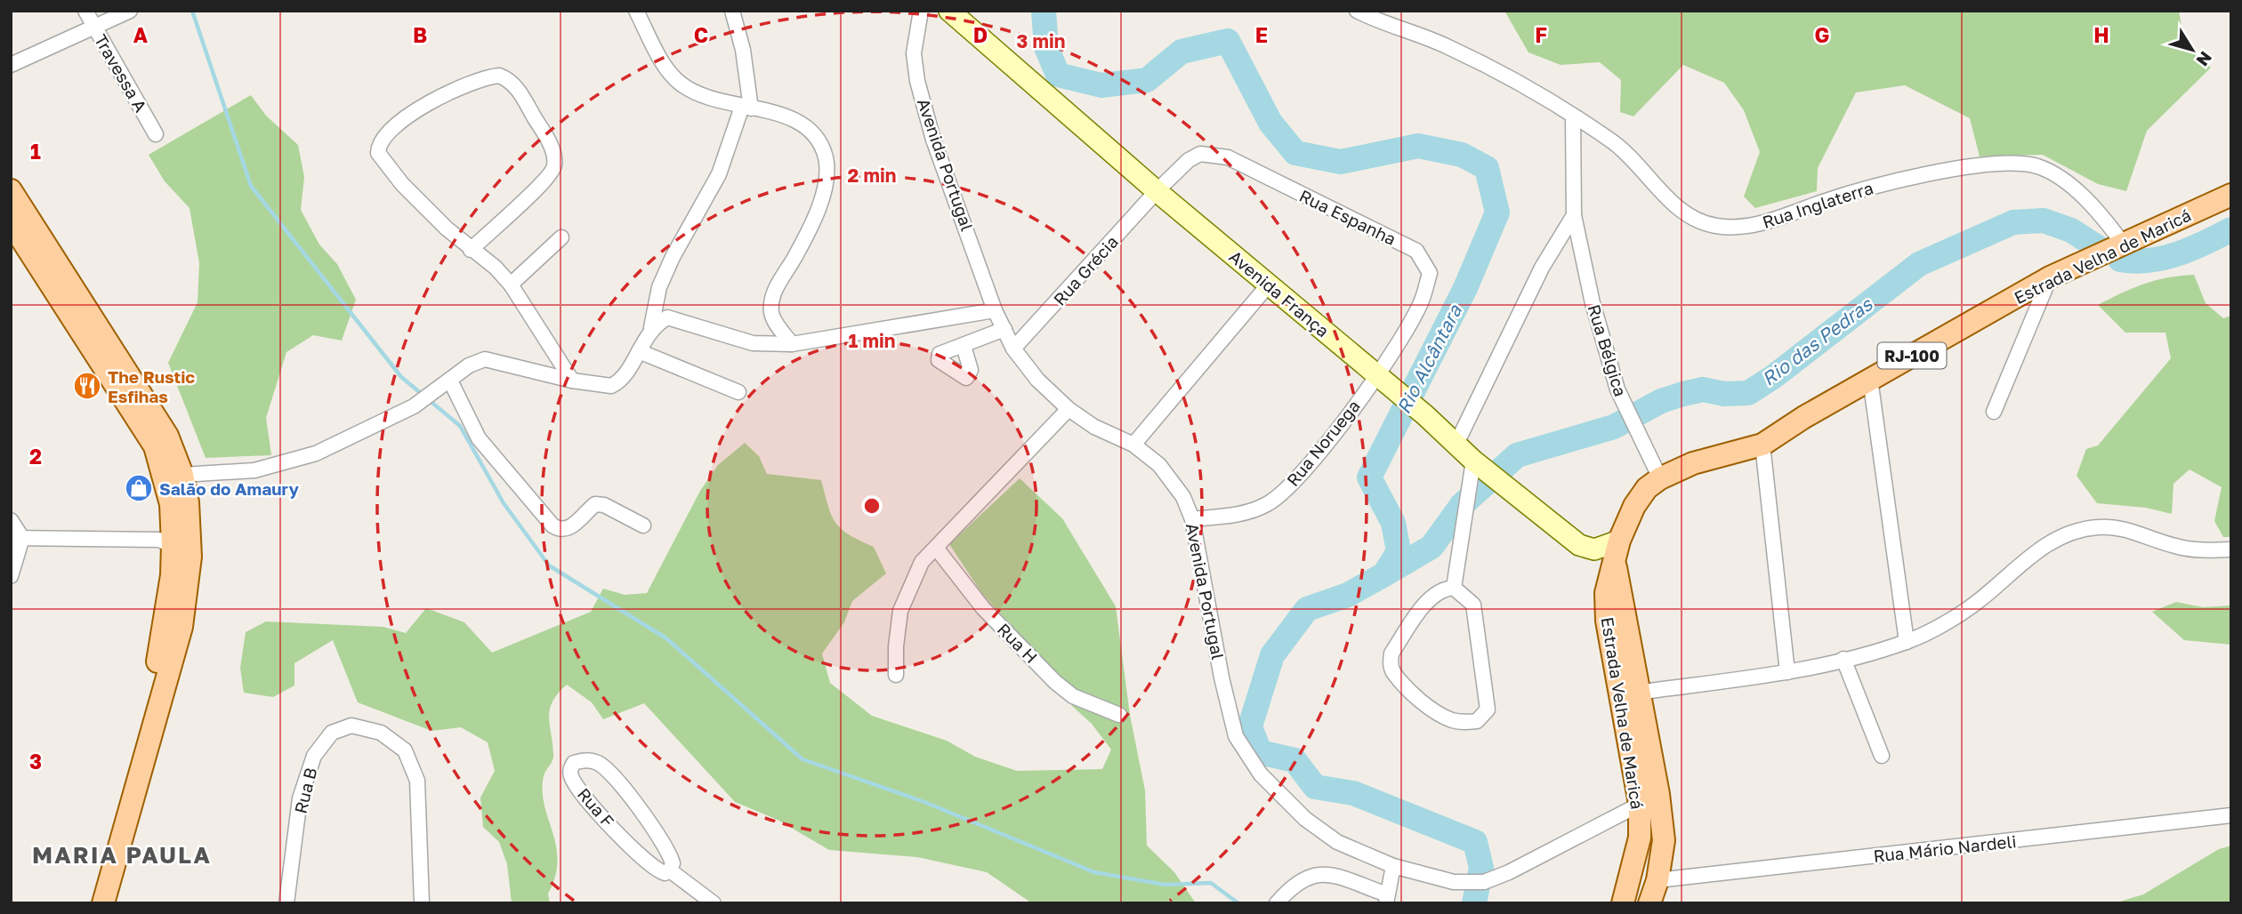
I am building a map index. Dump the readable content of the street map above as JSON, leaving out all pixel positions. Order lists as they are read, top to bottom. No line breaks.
{"streets":{"main road":["Estrada Velha de Maricá","RJ-100"],"street":["Travessa A","Avenida Portugal","Rua Inglaterra","Rua Espanha","Rua Grécia","Avenida França","Rua Bélgica","Rua Noruega","Rua H","Rua B","Rua F","Rua Mário Nardeli"]},"crossings":[["Avenida Portugal","Estrada Velha de Maricá"],["Avenida Portugal","Rua Grécia"],["Avenida Portugal","Rua Noruega"],["Rua Inglaterra","Estrada Velha de Maricá"],["Rua Inglaterra","Rua Bélgica"],["Rua Espanha","Rua Grécia"],["Rua Espanha","Avenida França"],["Rua Espanha","Rua Noruega"],["Estrada Velha de Maricá","Avenida França"],["Estrada Velha de Maricá","Rua Bélgica"],["Estrada Velha de Maricá","Rua Mário Nardeli"],["Rua Grécia","Avenida França"],["Avenida França","Rua Noruega"]],"districts":["MARIA PAULA"],"water":["Rio das Pedras","Rio Alcântara"],"places":{"restaurant":["The Rustic Esfihas"],"shop":["Salão do Amaury"]},"north":"bottom right","grid":{"columns":["A","B","C","D","E","F","G","H"],"rows":["1","2","3"]},"rings":["3 min","2 min","1 min"]}
